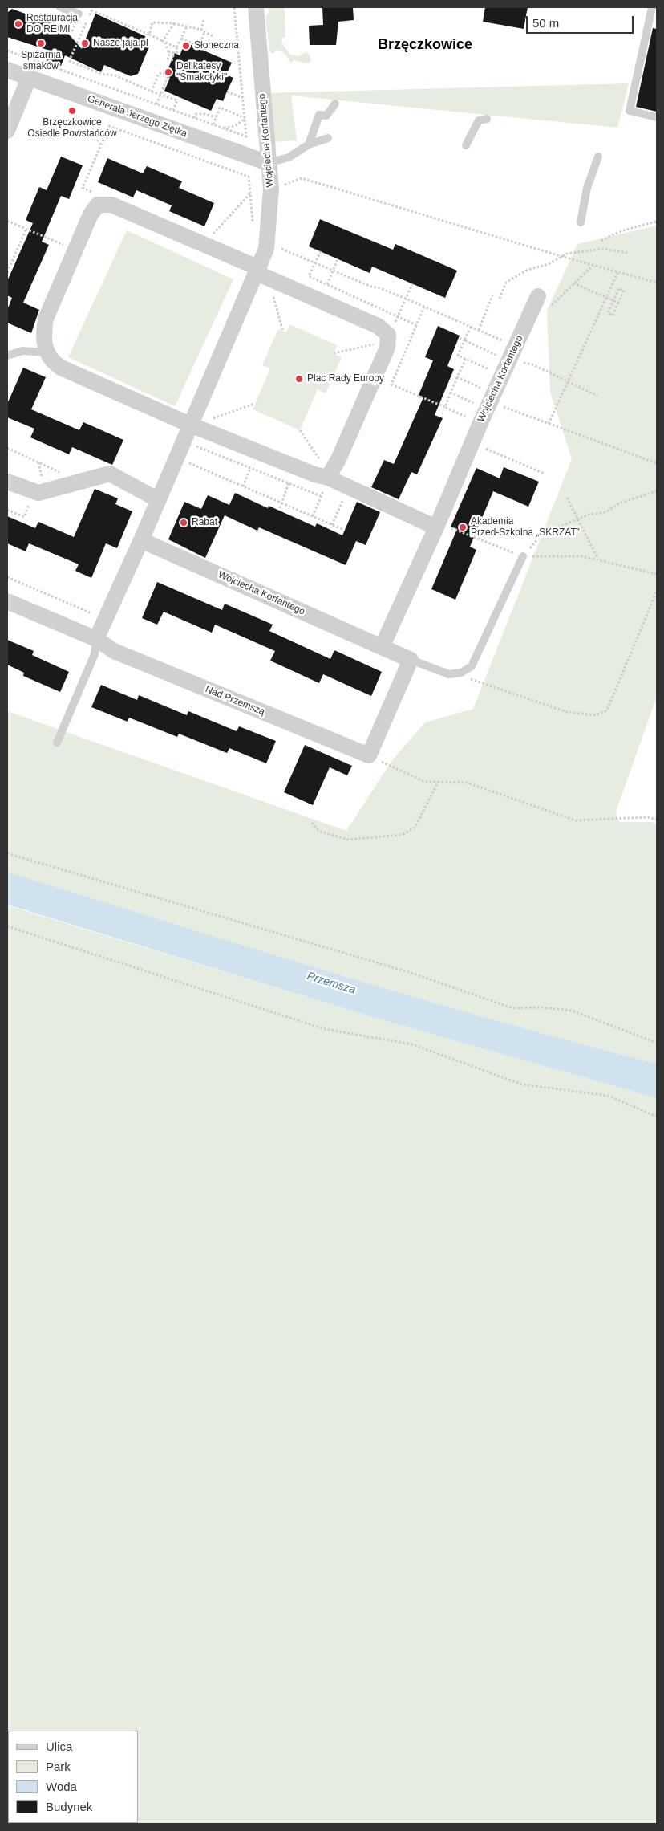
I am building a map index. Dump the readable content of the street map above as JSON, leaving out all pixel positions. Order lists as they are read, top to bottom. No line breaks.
{"streets":{"street":["Generała Jerzego Ziętka","Wojciecha Korfantego","Nad Przemszą"]},"crossings":[["Generała Jerzego Ziętka","Wojciecha Korfantego"],["Wojciecha Korfantego","Nad Przemszą"]],"districts":["Brzęczkowice"],"water":["Przemsza"],"places":["Restauracja DO RE MI","Spiżarnia smaków","Nasze jaja.pl","Słoneczna","Delikatesy \"Smakołyki\"","Brzęczkowice Osiedle Powstańców","Plac Rady Europy","Rabat","Akademia Przed-Szkolna „SKRZAT”"],"legend":["Ulica","Park","Woda","Budynek"],"scale_bar":"50 m"}
